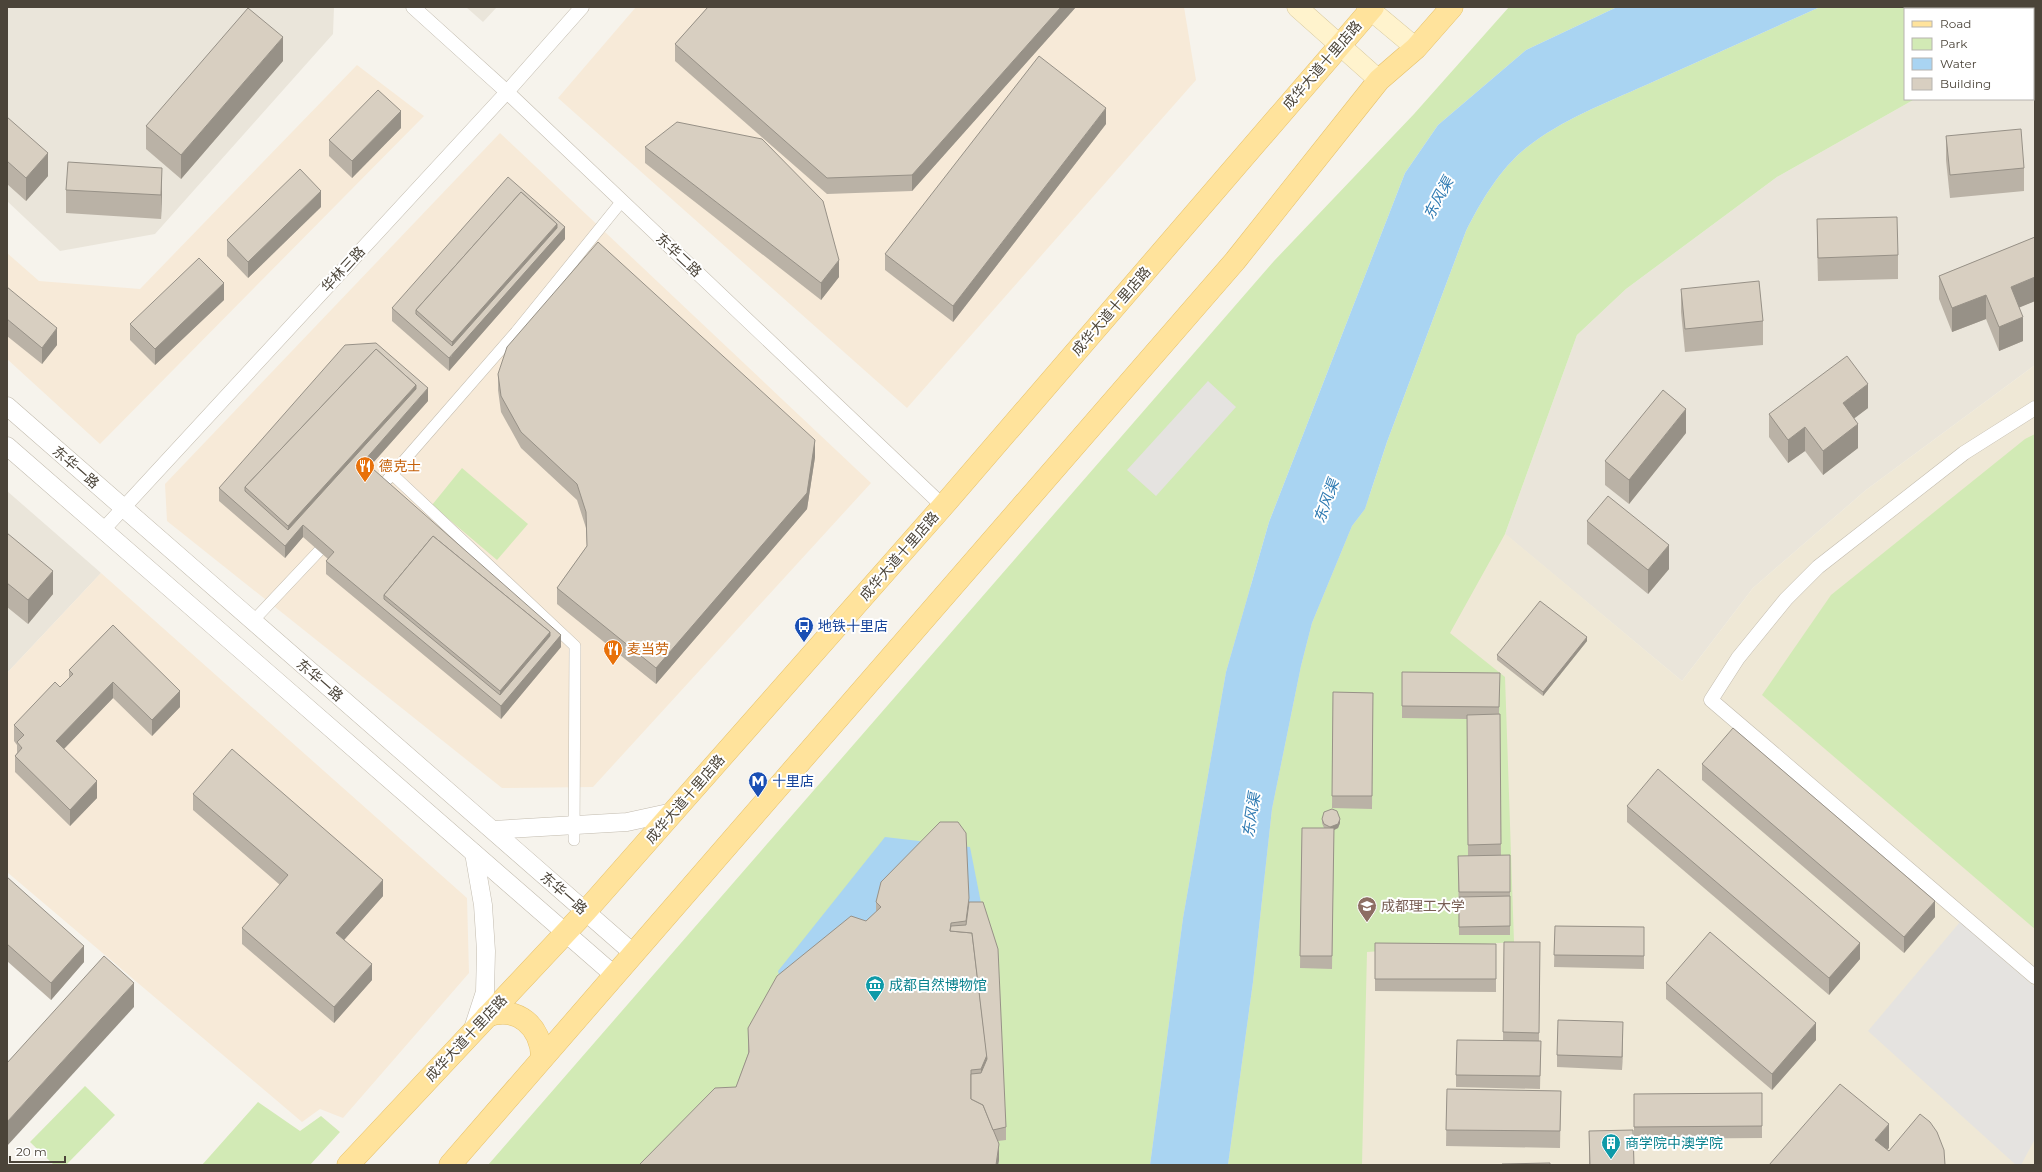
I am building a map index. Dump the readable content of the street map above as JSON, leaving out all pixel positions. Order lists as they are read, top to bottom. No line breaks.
{"streets":{"main road":["成华大道十里店路"],"street":["东华二路","华林三路","东华一路"]},"crossings":[["成华大道十里店路","东华二路"],["成华大道十里店路","东华一路"],["东华二路","华林三路"],["华林三路","东华一路"]],"water":["东风渠"],"places":{"restaurant":["德克士","麦当劳"],"bus stop":["地铁十里店"],"metro station":["十里店"],"school or university":["成都理工大学"],"museum":["成都自然博物馆"],"building":["商学院中澳学院"]},"legend":["Road","Park","Water","Building"],"scale_bar":"20 m"}
